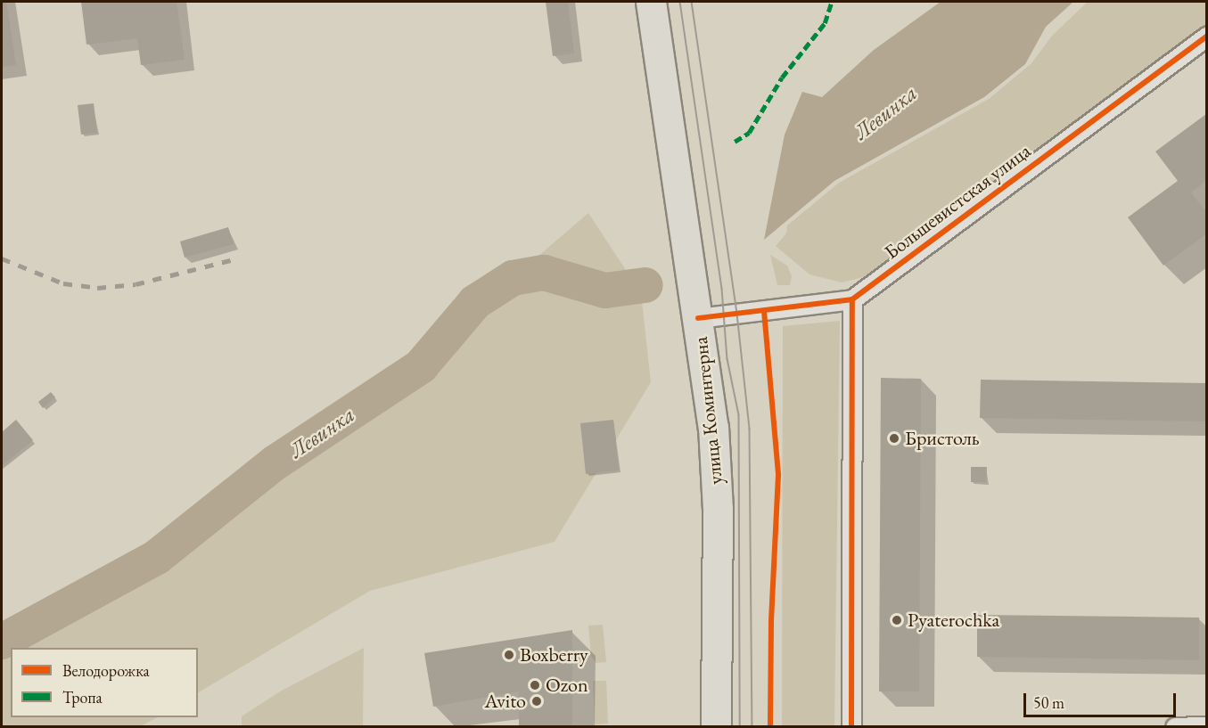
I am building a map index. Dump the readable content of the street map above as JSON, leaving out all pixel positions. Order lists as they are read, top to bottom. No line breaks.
{"streets":{"main road":["улица Коминтерна"],"street":["Большевистская улица"]},"crossings":[["Большевистская улица","улица Коминтерна"]],"water":["Левинка"],"places":["Бристоль","Pyaterochka","Boxberry","Ozon","Avito"],"legend":["Велодорожка","Тропа"],"scale_bar":"50 m"}
